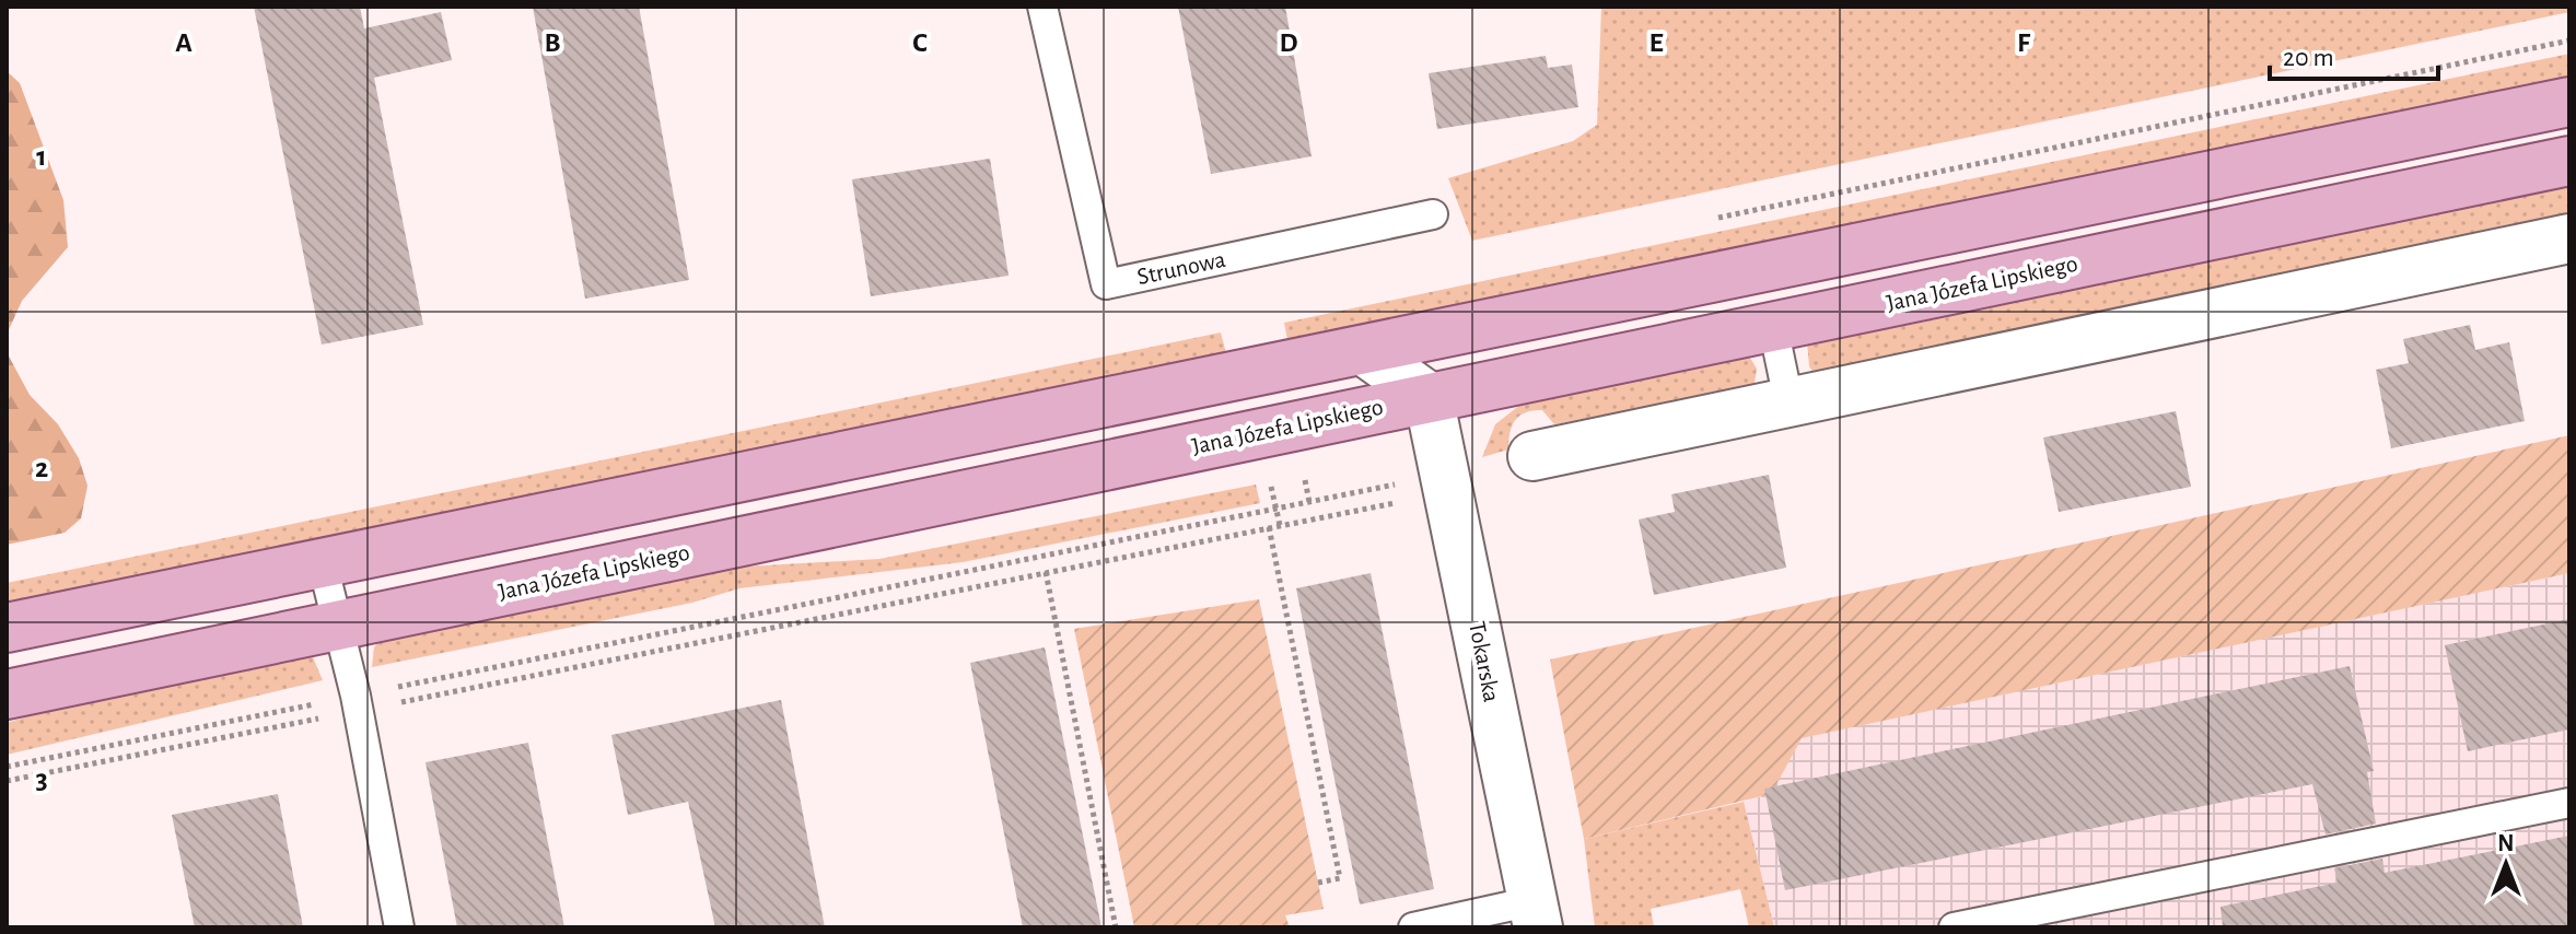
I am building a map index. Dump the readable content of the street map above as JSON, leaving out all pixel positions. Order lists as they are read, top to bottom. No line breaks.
{"streets":{"main road":["Jana Józefa Lipskiego"],"street":["Tokarska"],"lane":["Strunowa"]},"crossings":[["Jana Józefa Lipskiego","Tokarska"]],"scale_bar":"20 m","north":"top","grid":{"columns":["A","B","C","D","E","F"],"rows":["1","2","3"]}}
